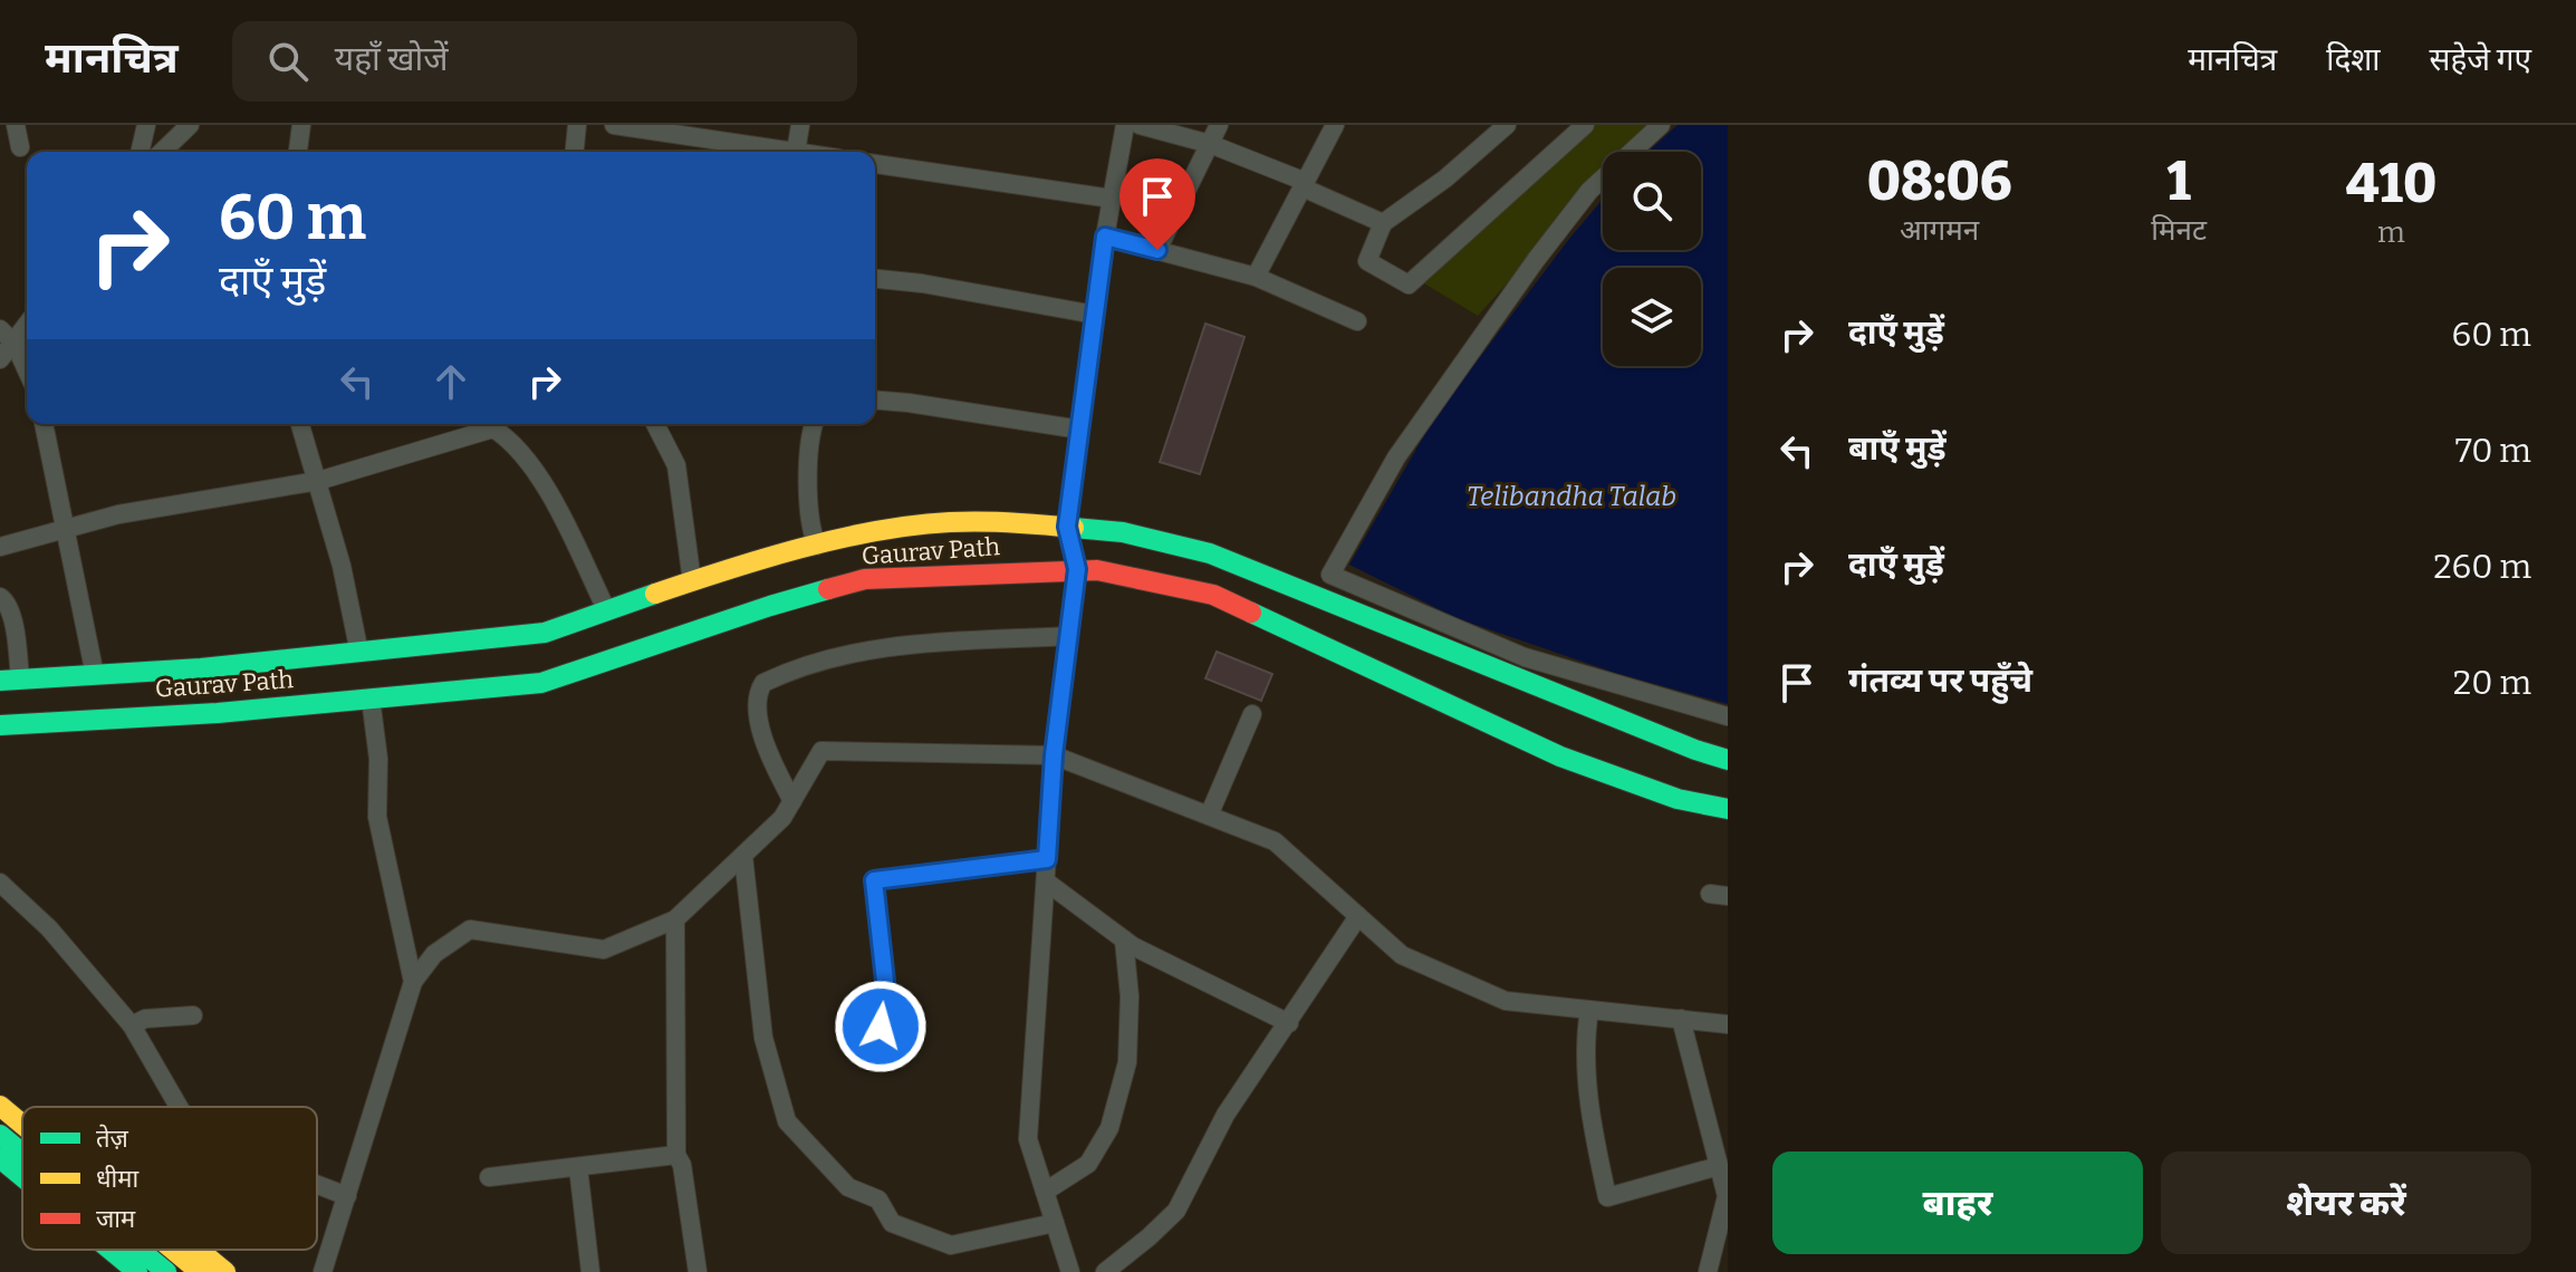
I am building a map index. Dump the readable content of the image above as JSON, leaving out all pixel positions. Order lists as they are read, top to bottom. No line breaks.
{"streets":{"main road":["Gaurav Path"]},"water":["Telibandha Talab"],"legend":["तेज़","धीमा","जाम"],"page":{"header":"मानचित्र","search":"यहाँ खोजें","nav":["मानचित्र","दिशा","सहेजे गए"],"eta":["08:06","आगमन","1","मिनट","410","m"],"turn":["60 m","दाएँ मुड़ें"],"list":[{"name":"दाएँ मुड़ें","value":"60 m"},{"name":"बाएँ मुड़ें","value":"70 m"},{"name":"दाएँ मुड़ें","value":"260 m"},{"name":"गंतव्य पर पहुँचे","value":"20 m"}],"buttons":["बाहर","शेयर करें"]}}
